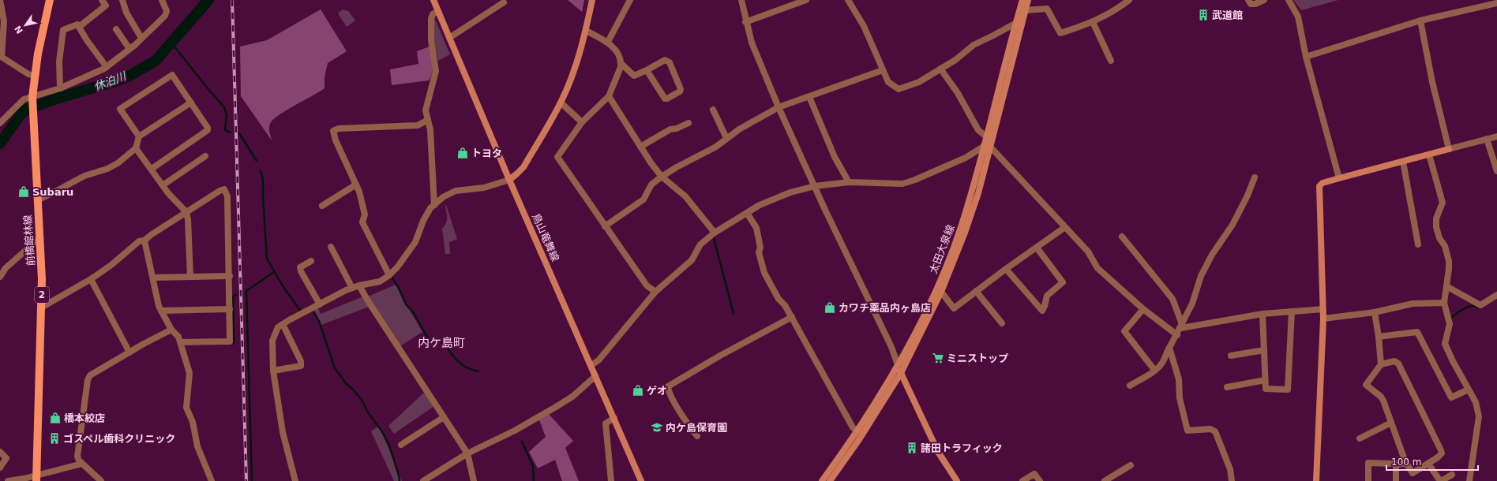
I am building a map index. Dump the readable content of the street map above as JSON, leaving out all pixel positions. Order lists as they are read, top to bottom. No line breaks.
{"streets":{"main road":["鳥山竜舞線","前橋館林線","太田大泉線","2"]},"districts":["内ケ島町"],"water":["休泊川"],"places":{"building":["武道館","ゴスペル歯科クリニック","諸田トラフィック"],"shop":["トヨタ","Subaru","カワチ薬品内ヶ島店","ゲオ","橋本絞店"],"supermarket":["ミニストップ"],"school or university":["内ケ島保育園"]},"scale_bar":"100 m","north":"bottom left"}
